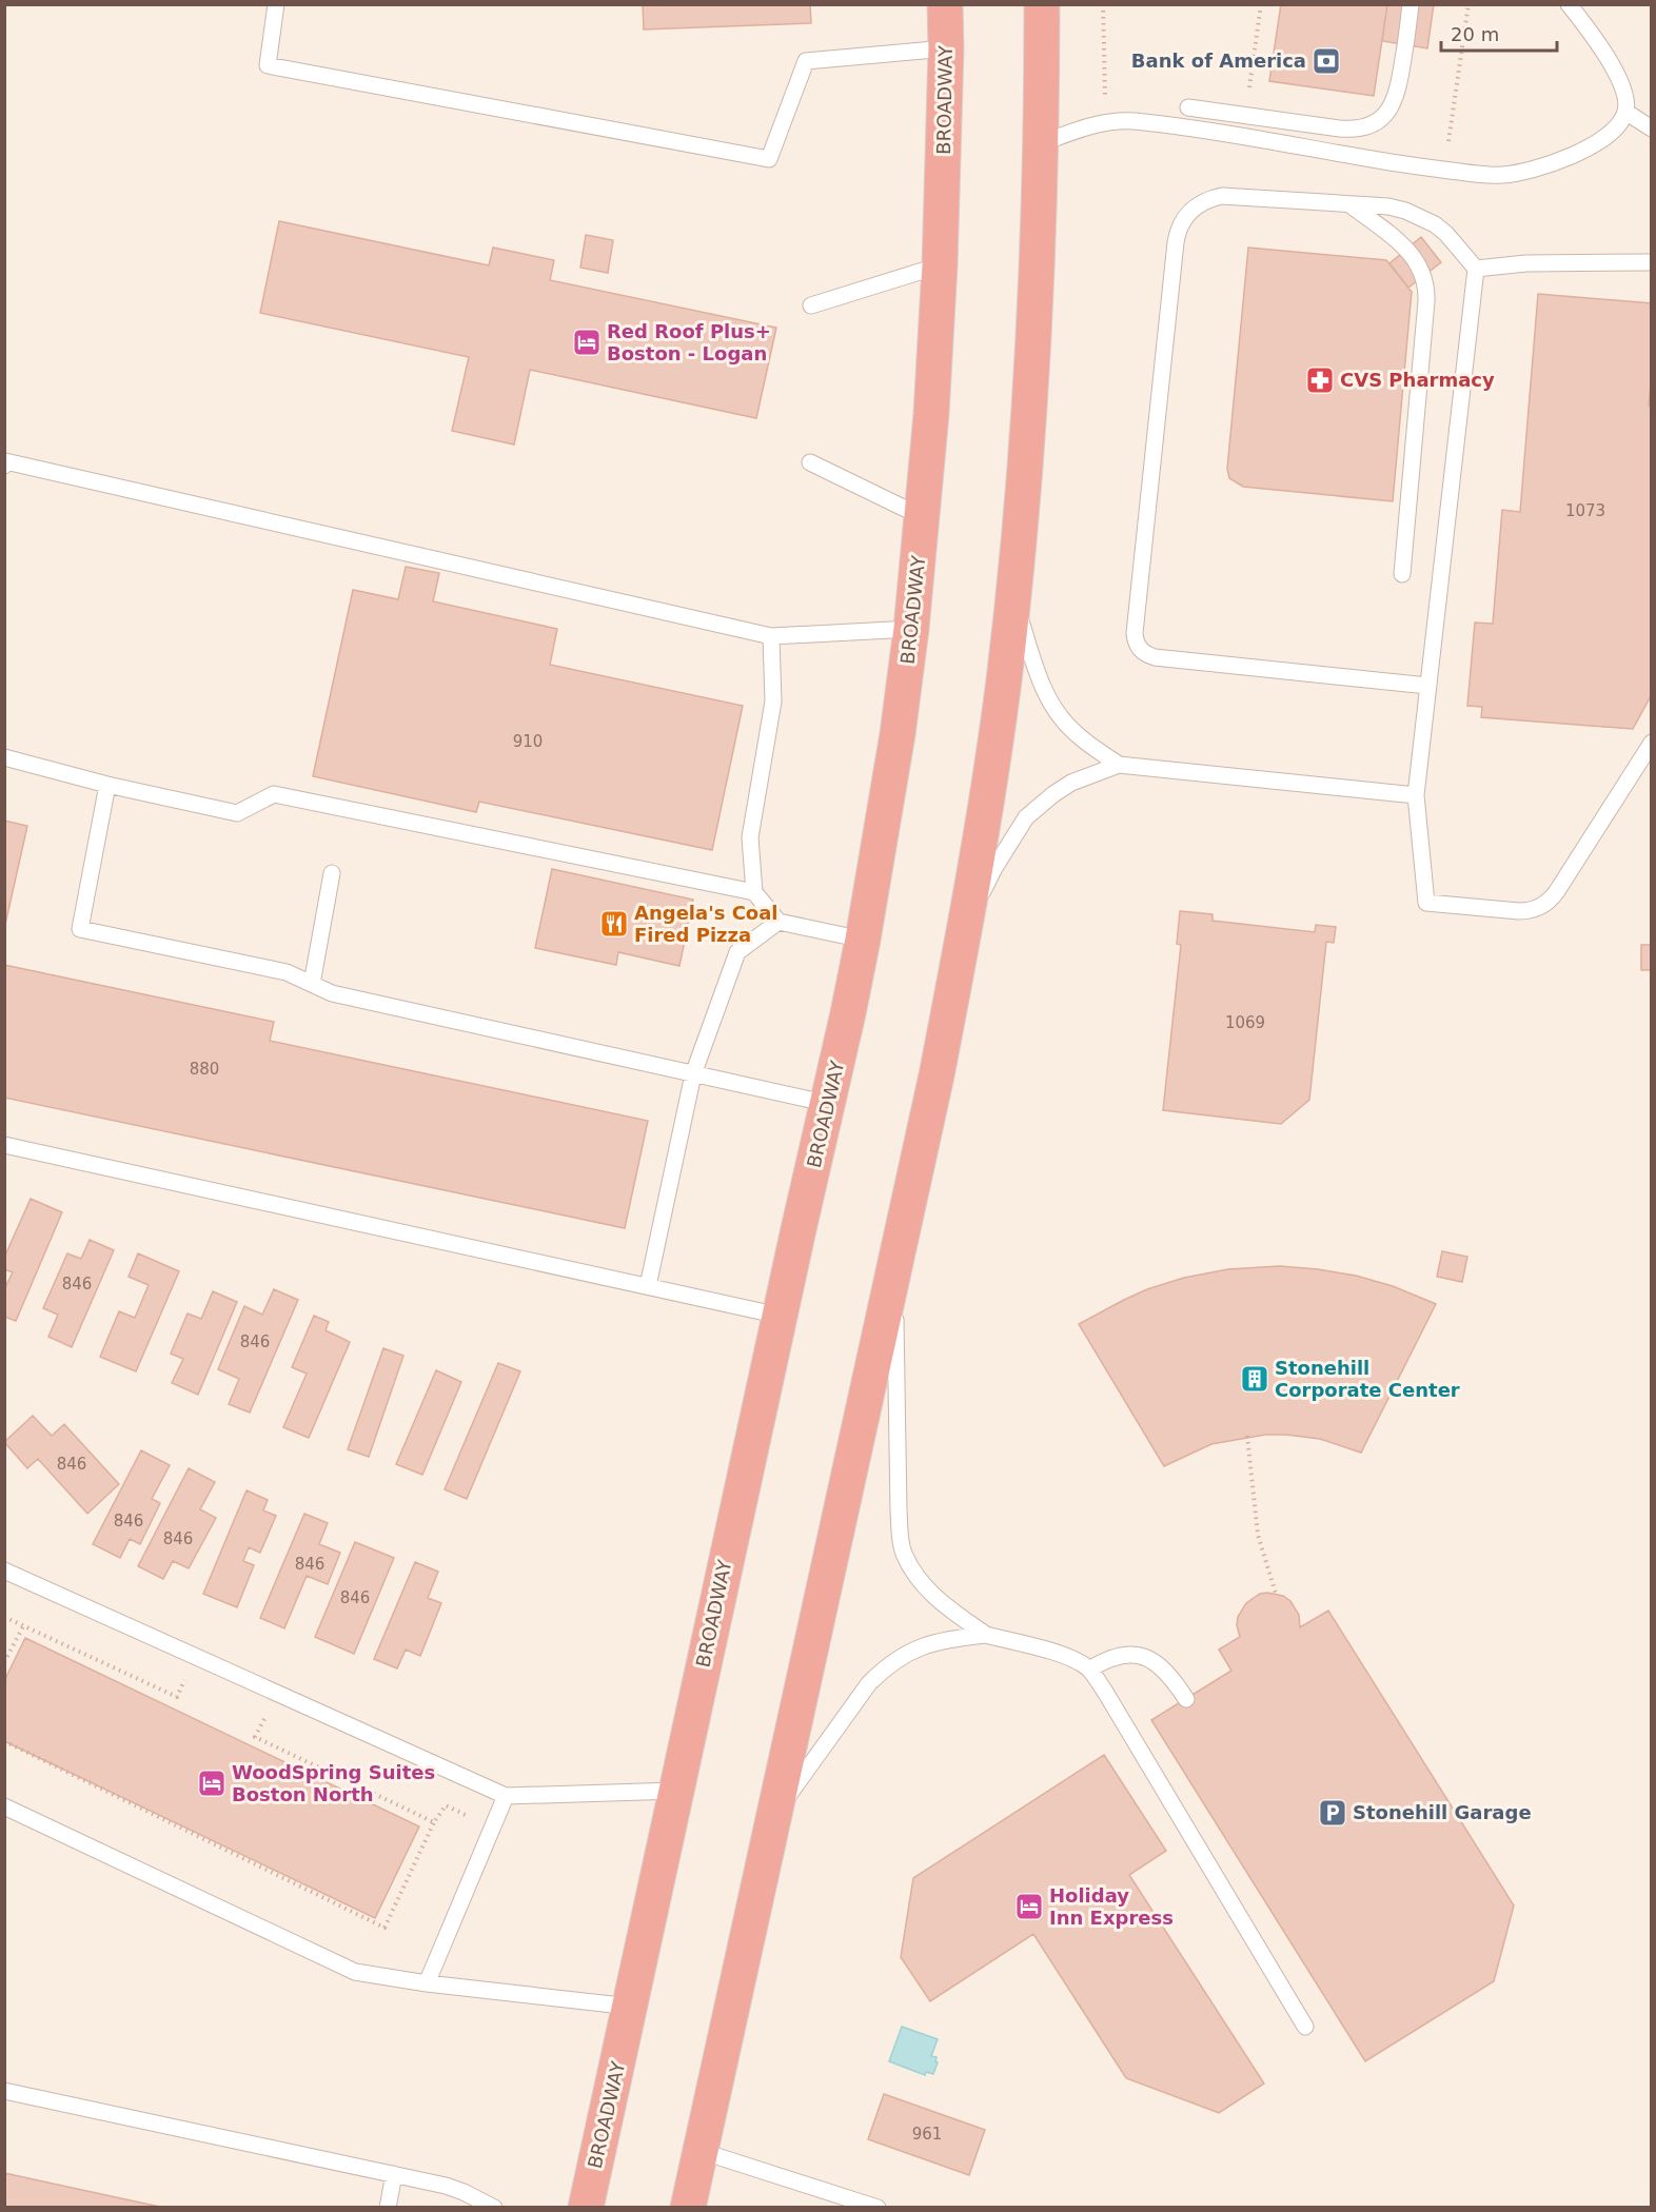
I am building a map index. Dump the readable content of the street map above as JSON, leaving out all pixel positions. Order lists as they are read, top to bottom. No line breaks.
{"streets":{"highway":["BROADWAY"]},"places":{"bank":["Bank of America"],"hotel":["Red Roof Plus+ Boston - Logan","WoodSpring Suites Boston North","Holiday Inn Express"],"pharmacy":["CVS Pharmacy"],"restaurant":["Angela's Coal Fired Pizza"],"building":["Stonehill Corporate Center"],"parking":["Stonehill Garage"]},"house_numbers":["1073","910","1069","880","846","846","846","846","846","846","846","961"],"scale_bar":"20 m"}
